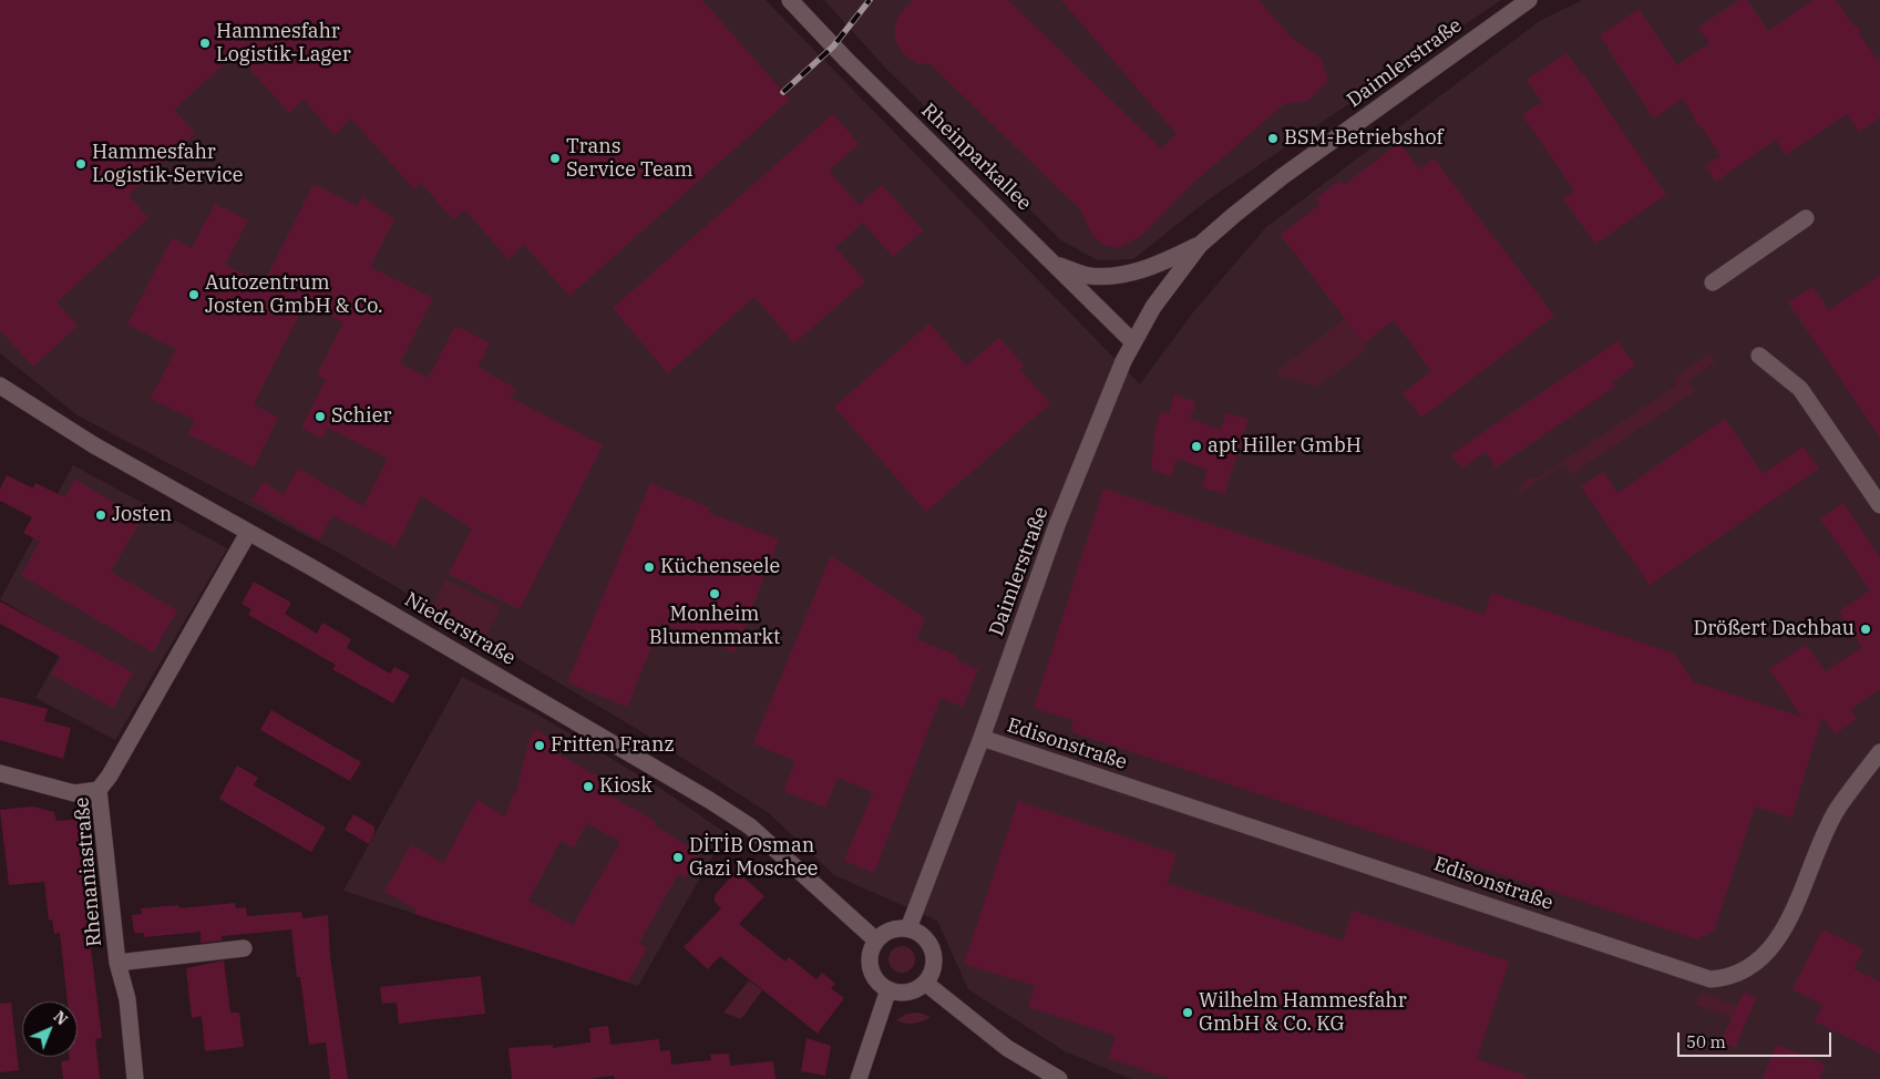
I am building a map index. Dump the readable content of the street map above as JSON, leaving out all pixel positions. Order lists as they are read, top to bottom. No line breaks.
{"streets":{"street":["Daimlerstraße","Rheinparkallee","Niederstraße","Edisonstraße","Rhenaniastraße"]},"crossings":[["Daimlerstraße","Rheinparkallee"],["Daimlerstraße","Niederstraße"],["Daimlerstraße","Edisonstraße"],["Niederstraße","Rhenaniastraße"]],"places":["Hammesfahr Logistik-Lager","BSM-Betriebshof","Trans Service Team","Hammesfahr Logistik-Service","Autozentrum Josten GmbH & Co.","Schier","apt Hiller GmbH","Josten","Küchenseele","Monheim Blumenmarkt","Drößert Dachbau","Fritten Franz","Kiosk","DİTİB Osman Gazi Moschee","Wilhelm Hammesfahr GmbH & Co. KG"],"scale_bar":"50 m","north":"top right"}
